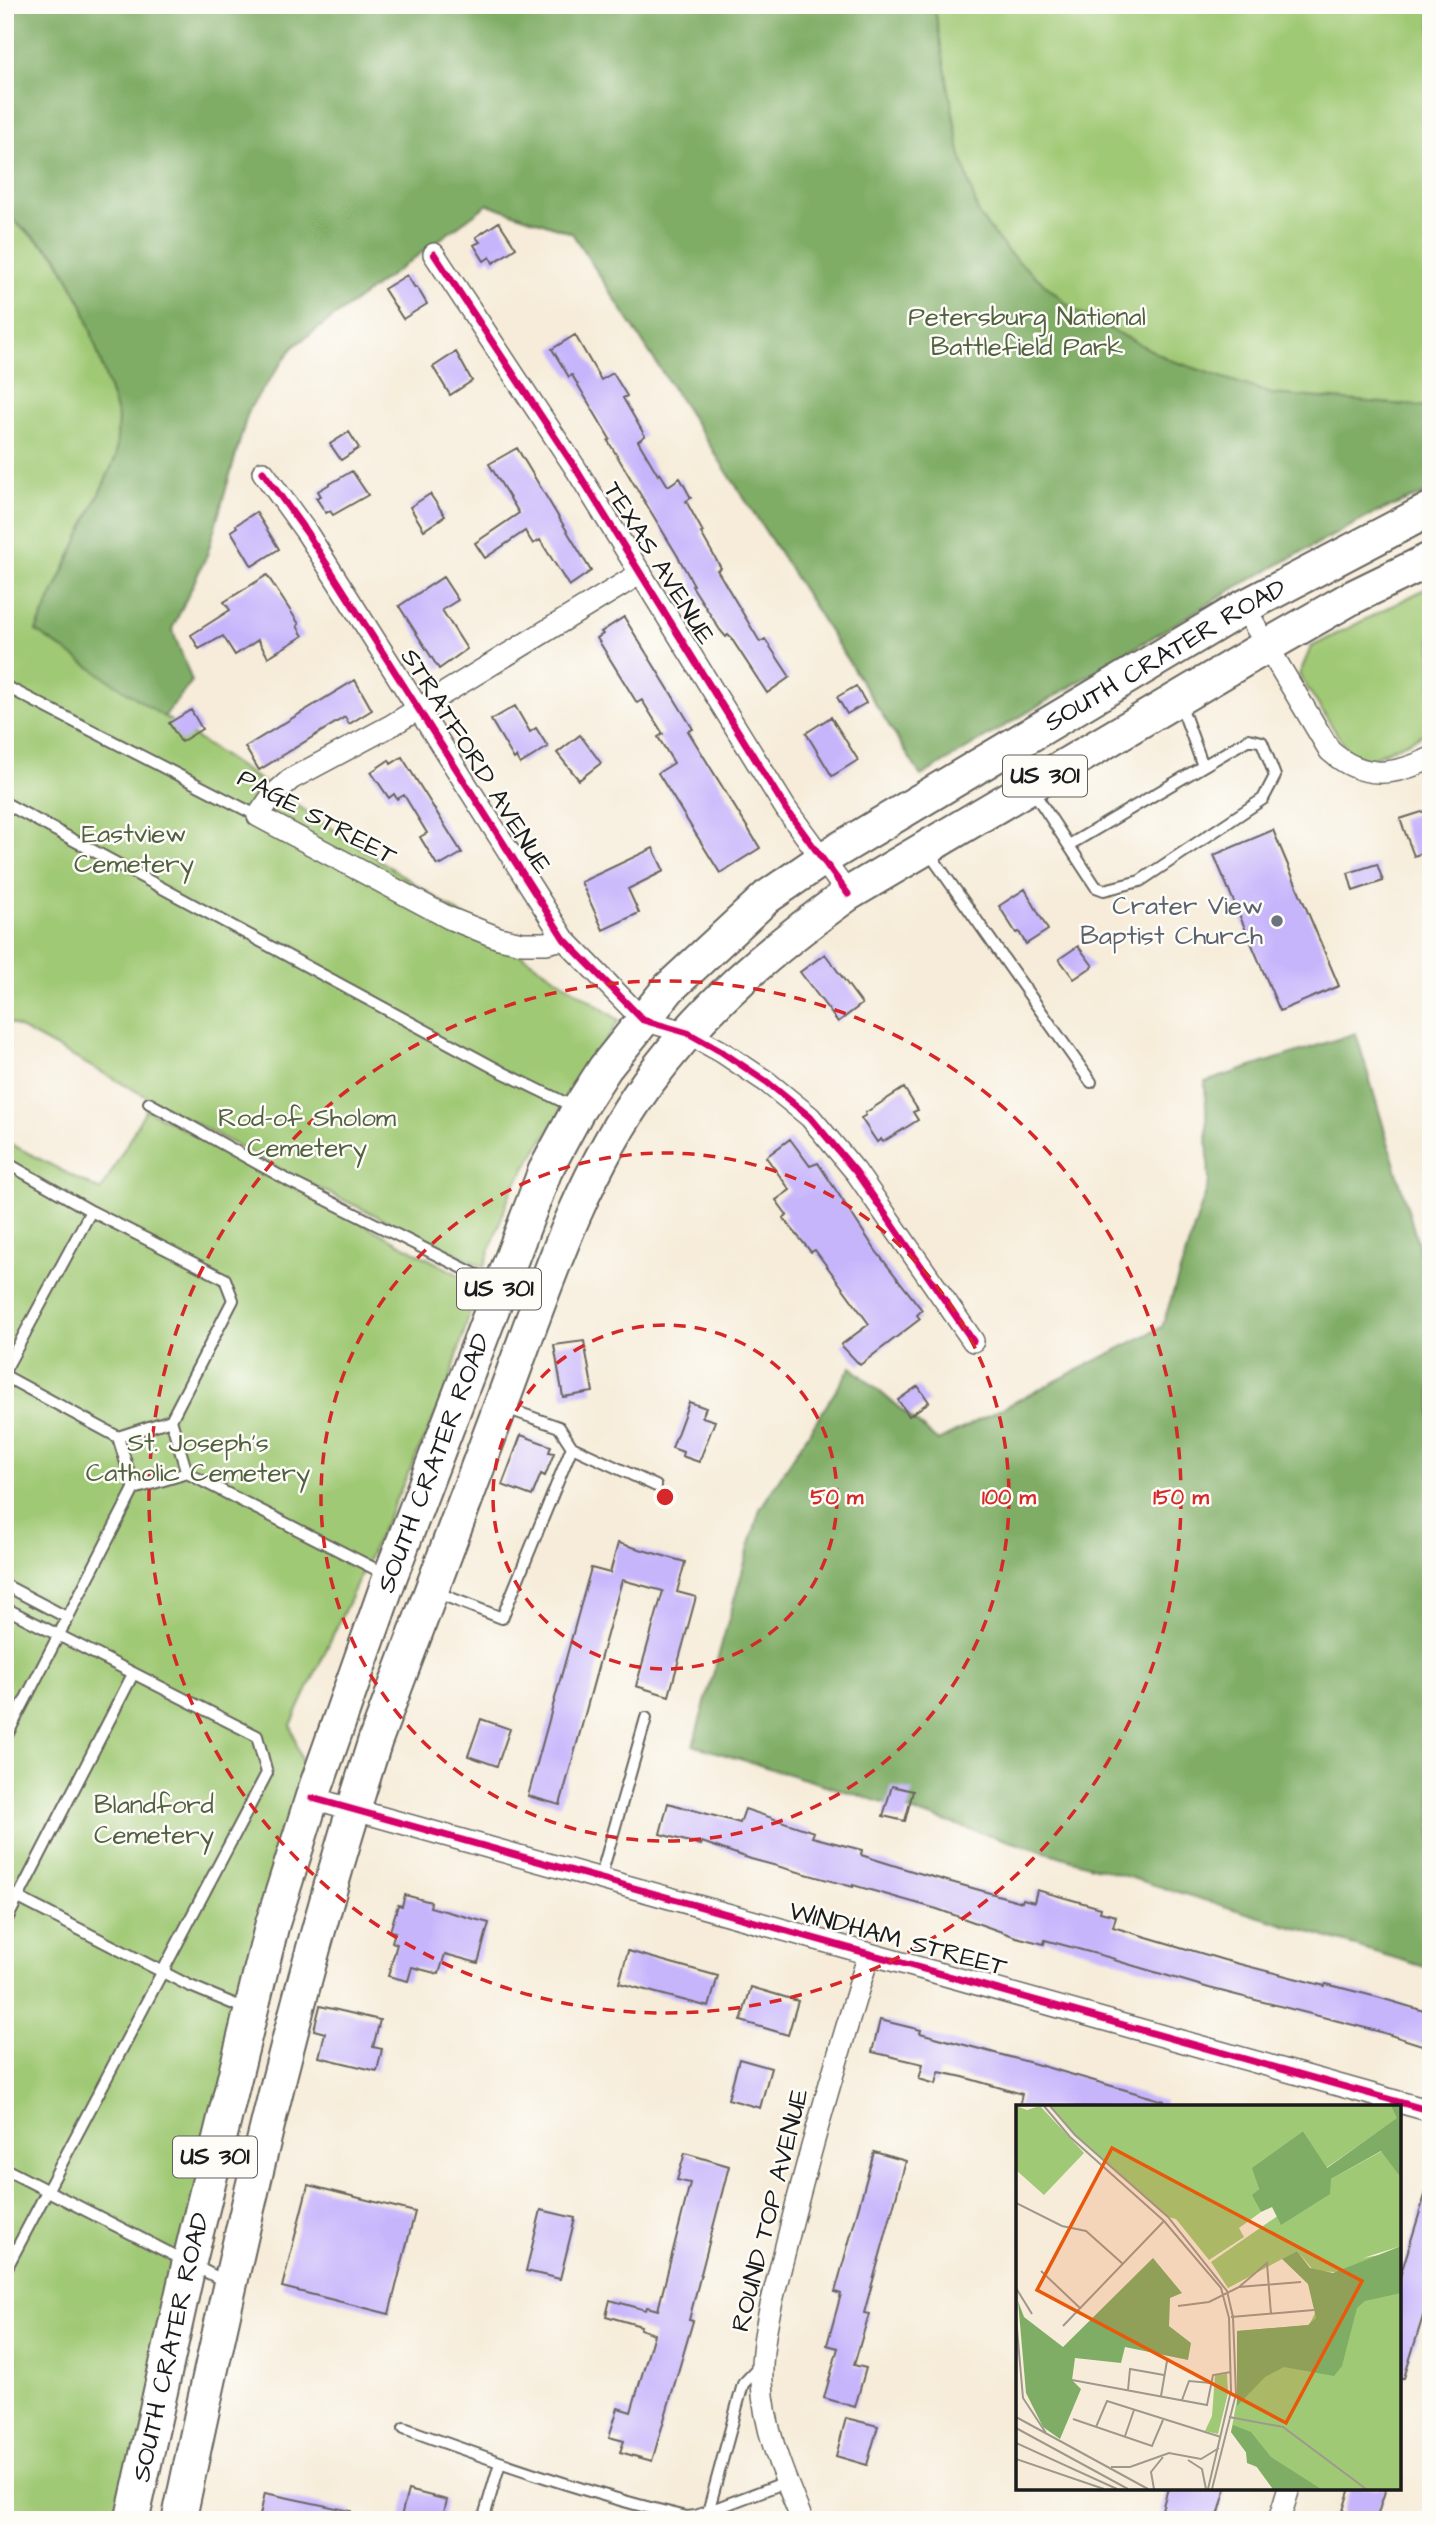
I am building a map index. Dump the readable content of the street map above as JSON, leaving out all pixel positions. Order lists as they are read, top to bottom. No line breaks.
{"streets":{"main road":["SOUTH CRATER ROAD","US 301"],"street":["TEXAS AVENUE","STRATFORD AVENUE","PAGE STREET","WINDHAM STREET","ROUND TOP AVENUE"]},"crossings":[["TEXAS AVENUE","SOUTH CRATER ROAD"],["SOUTH CRATER ROAD","STRATFORD AVENUE"],["SOUTH CRATER ROAD","WINDHAM STREET"],["STRATFORD AVENUE","PAGE STREET"],["WINDHAM STREET","ROUND TOP AVENUE"]],"parks":["Petersburg National Battlefield Park","Eastview Cemetery","Rod-of Sholom Cemetery","St. Joseph's Catholic Cemetery","Blandford Cemetery"],"places":["Crater View Baptist Church"],"rings":["50 m","100 m","150 m"]}
